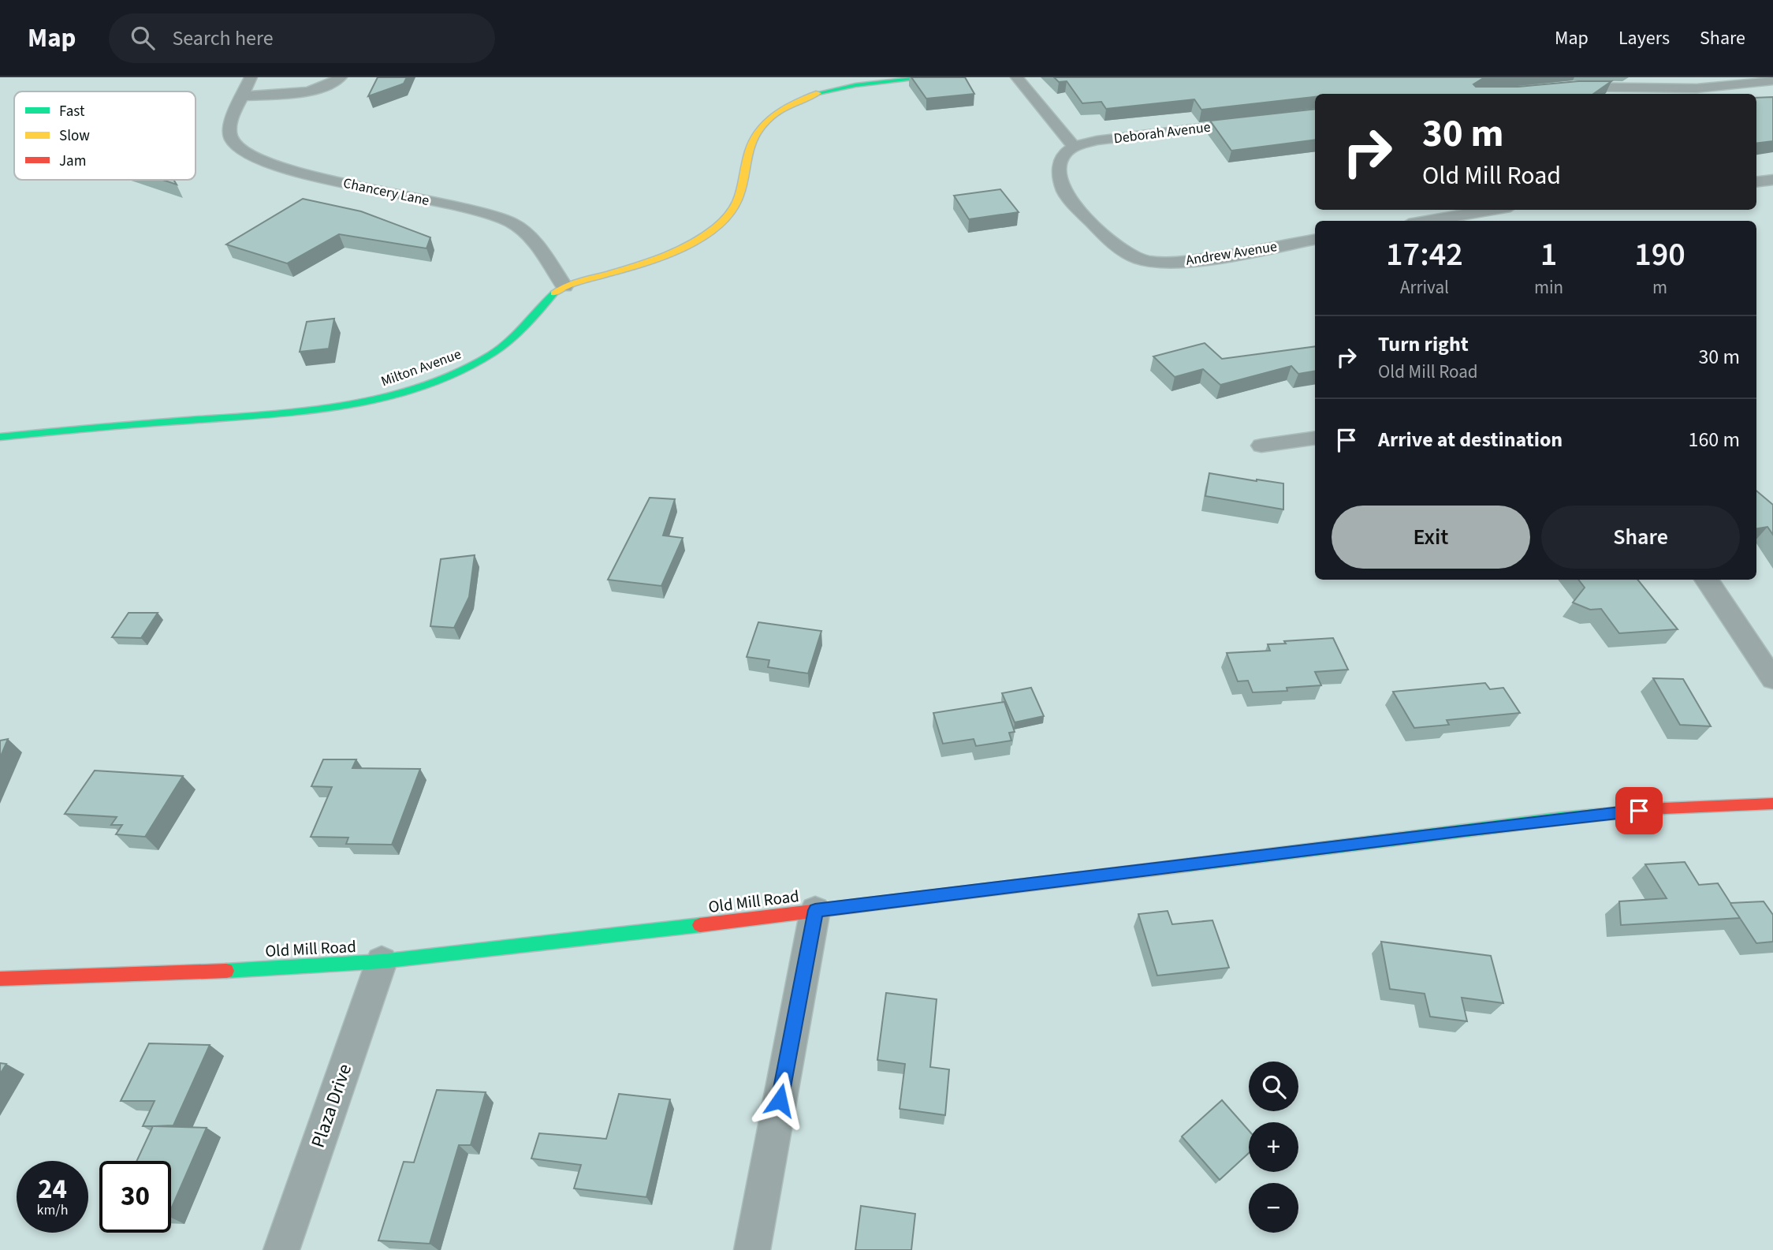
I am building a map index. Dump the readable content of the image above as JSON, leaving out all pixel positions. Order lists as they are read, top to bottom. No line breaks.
{"streets":{"street":["Deborah Avenue","Chancery Lane","Andrew Avenue","Milton Avenue","Old Mill Road","Plaza Drive"]},"crossings":[["Deborah Avenue","Andrew Avenue"],["Chancery Lane","Milton Avenue"],["Old Mill Road","Plaza Drive"]],"legend":["Fast","Slow","Jam"],"page":{"header":"Map","search":"Search here","nav":["Map","Layers","Share"],"turn":["30 m","Old Mill Road"],"eta":["17:42","Arrival","1","min","190","m"],"list":[{"name":"Turn right","note":"Old Mill Road","value":"30 m"},{"name":"Arrive at destination","value":"160 m"}],"buttons":["Exit","Share"],"map_buttons":["+","−"],"speed":"24 km/h","limit":"30"}}
